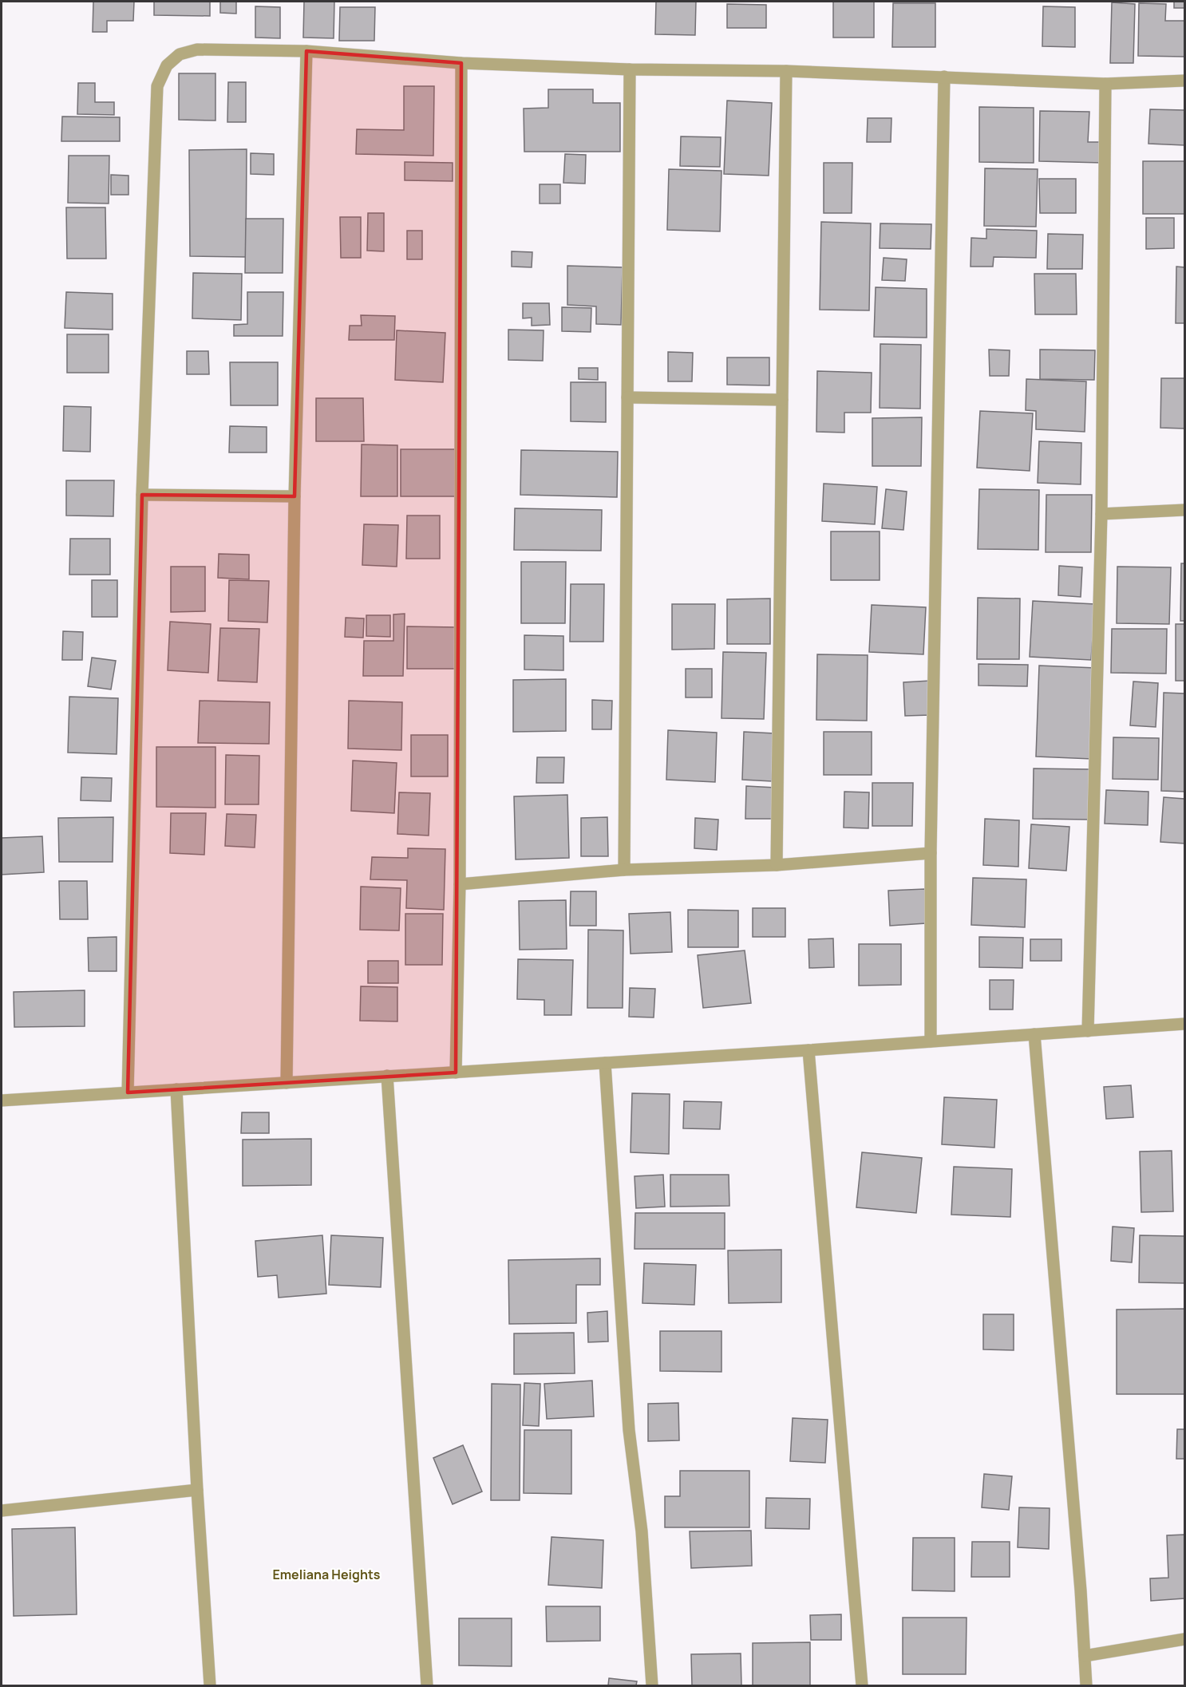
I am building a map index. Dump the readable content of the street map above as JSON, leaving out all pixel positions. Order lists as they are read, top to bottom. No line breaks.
{"districts":["Emeliana Heights"]}
